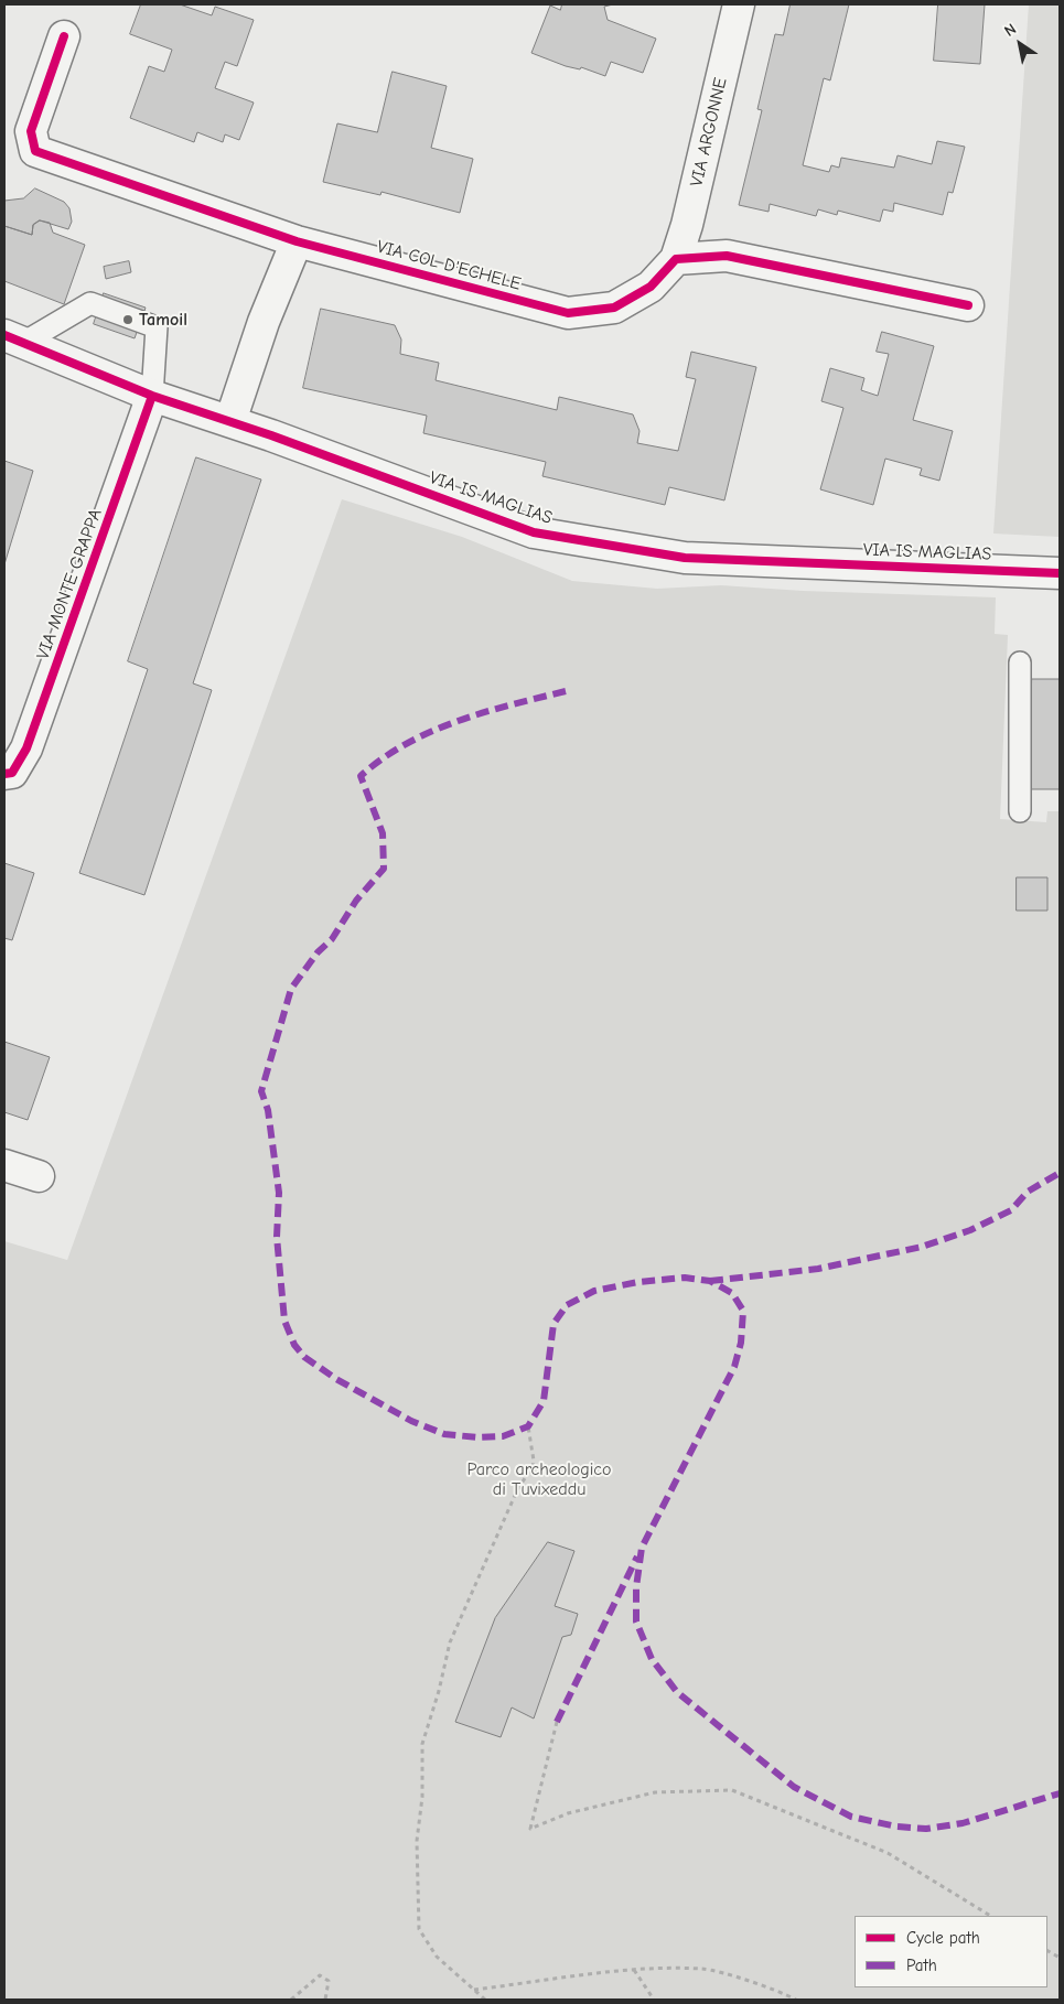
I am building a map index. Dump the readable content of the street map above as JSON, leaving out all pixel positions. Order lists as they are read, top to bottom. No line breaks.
{"streets":{"street":["VIA ARGONNE","VIA COL D'ECHELE","VIA IS MAGLIAS","VIA MONTE GRAPPA"]},"crossings":[["VIA ARGONNE","VIA COL D'ECHELE"],["VIA IS MAGLIAS","VIA MONTE GRAPPA"]],"parks":["Parco archeologico di Tuvixeddu"],"places":["Tamoil"],"legend":["Cycle path","Path"],"north":"top left"}
